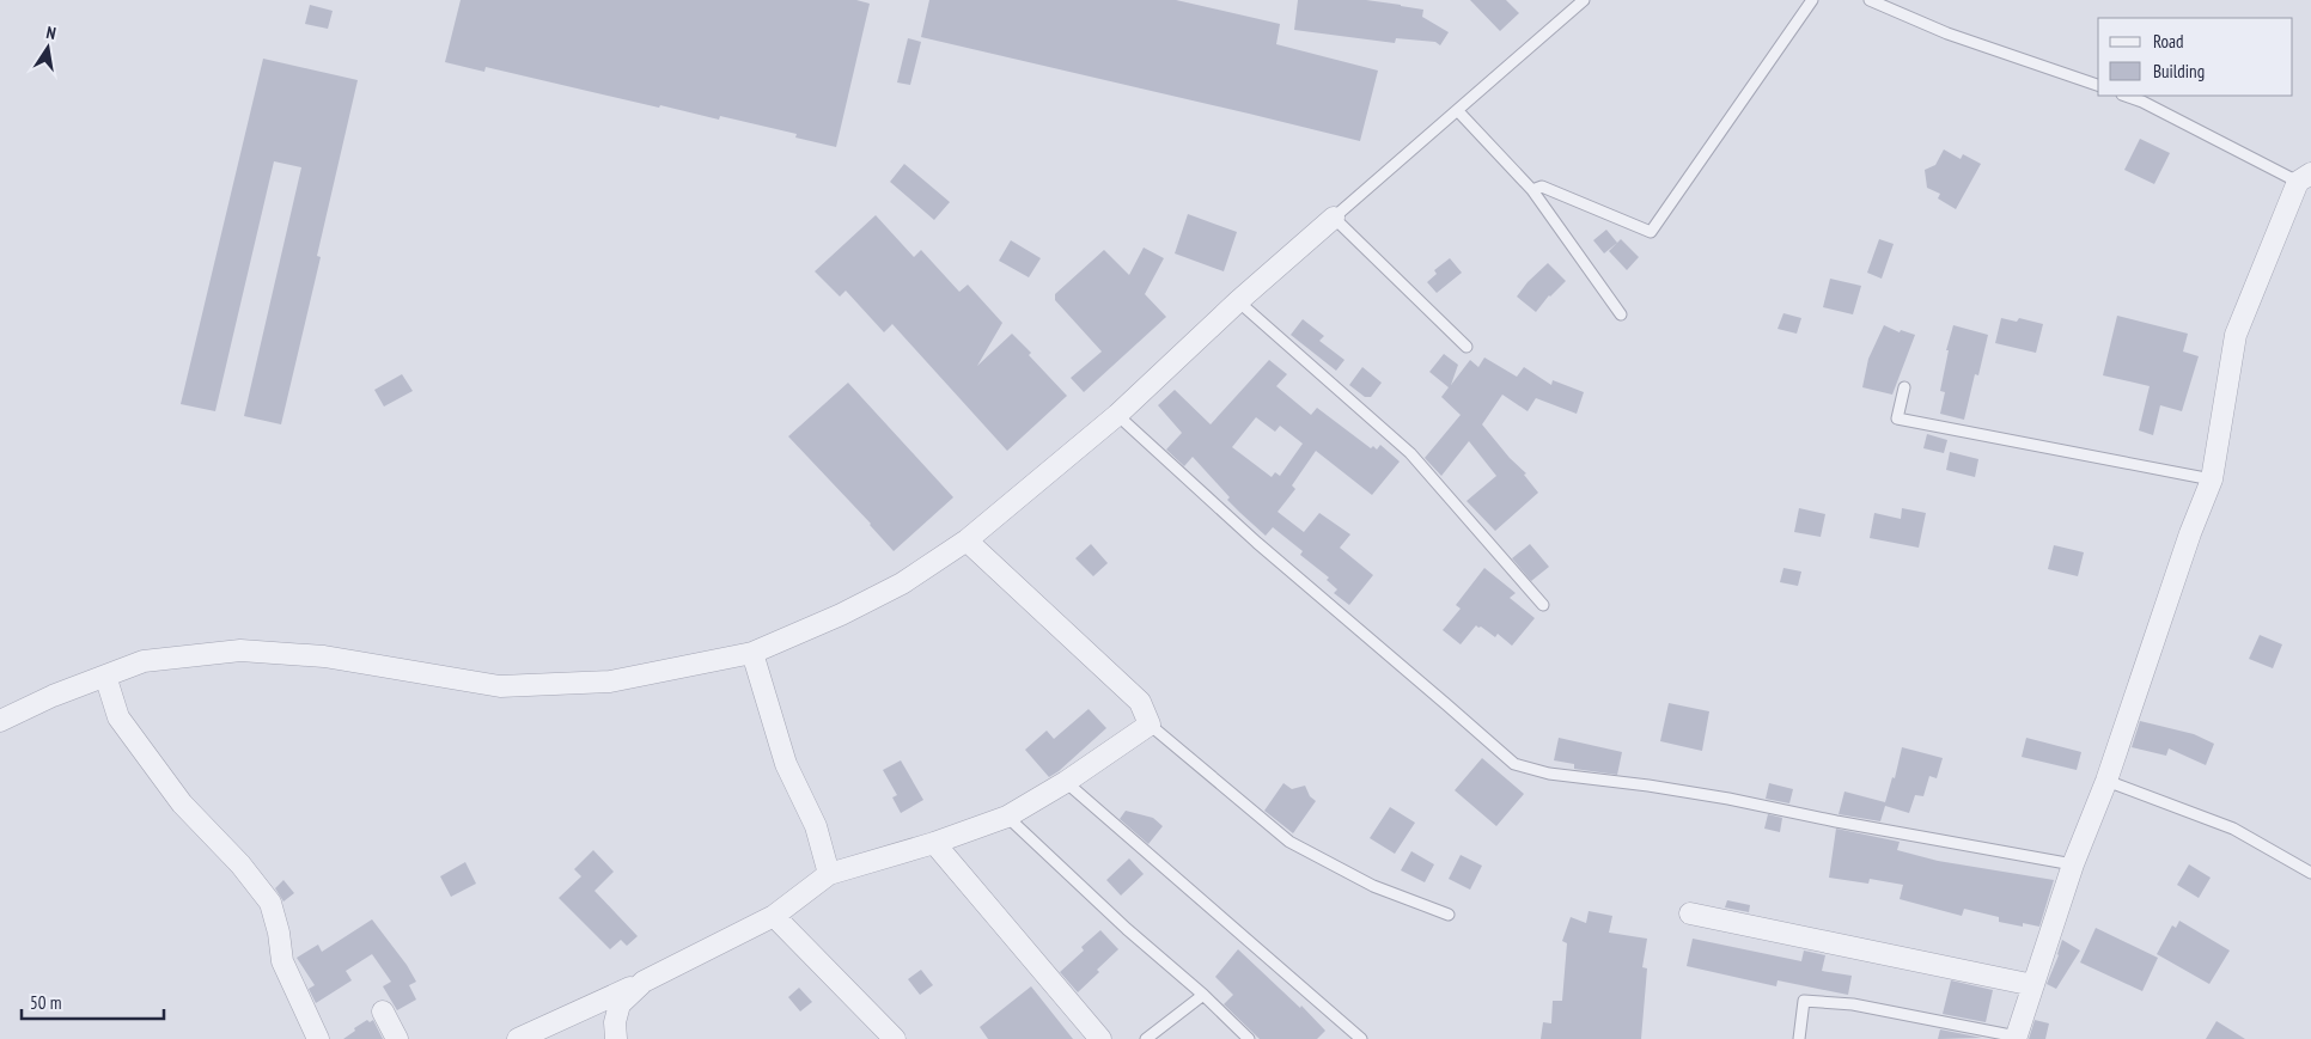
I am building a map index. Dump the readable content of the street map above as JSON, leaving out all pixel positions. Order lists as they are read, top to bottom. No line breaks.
{"legend":["Road","Building"],"scale_bar":"50 m","north":"top"}
